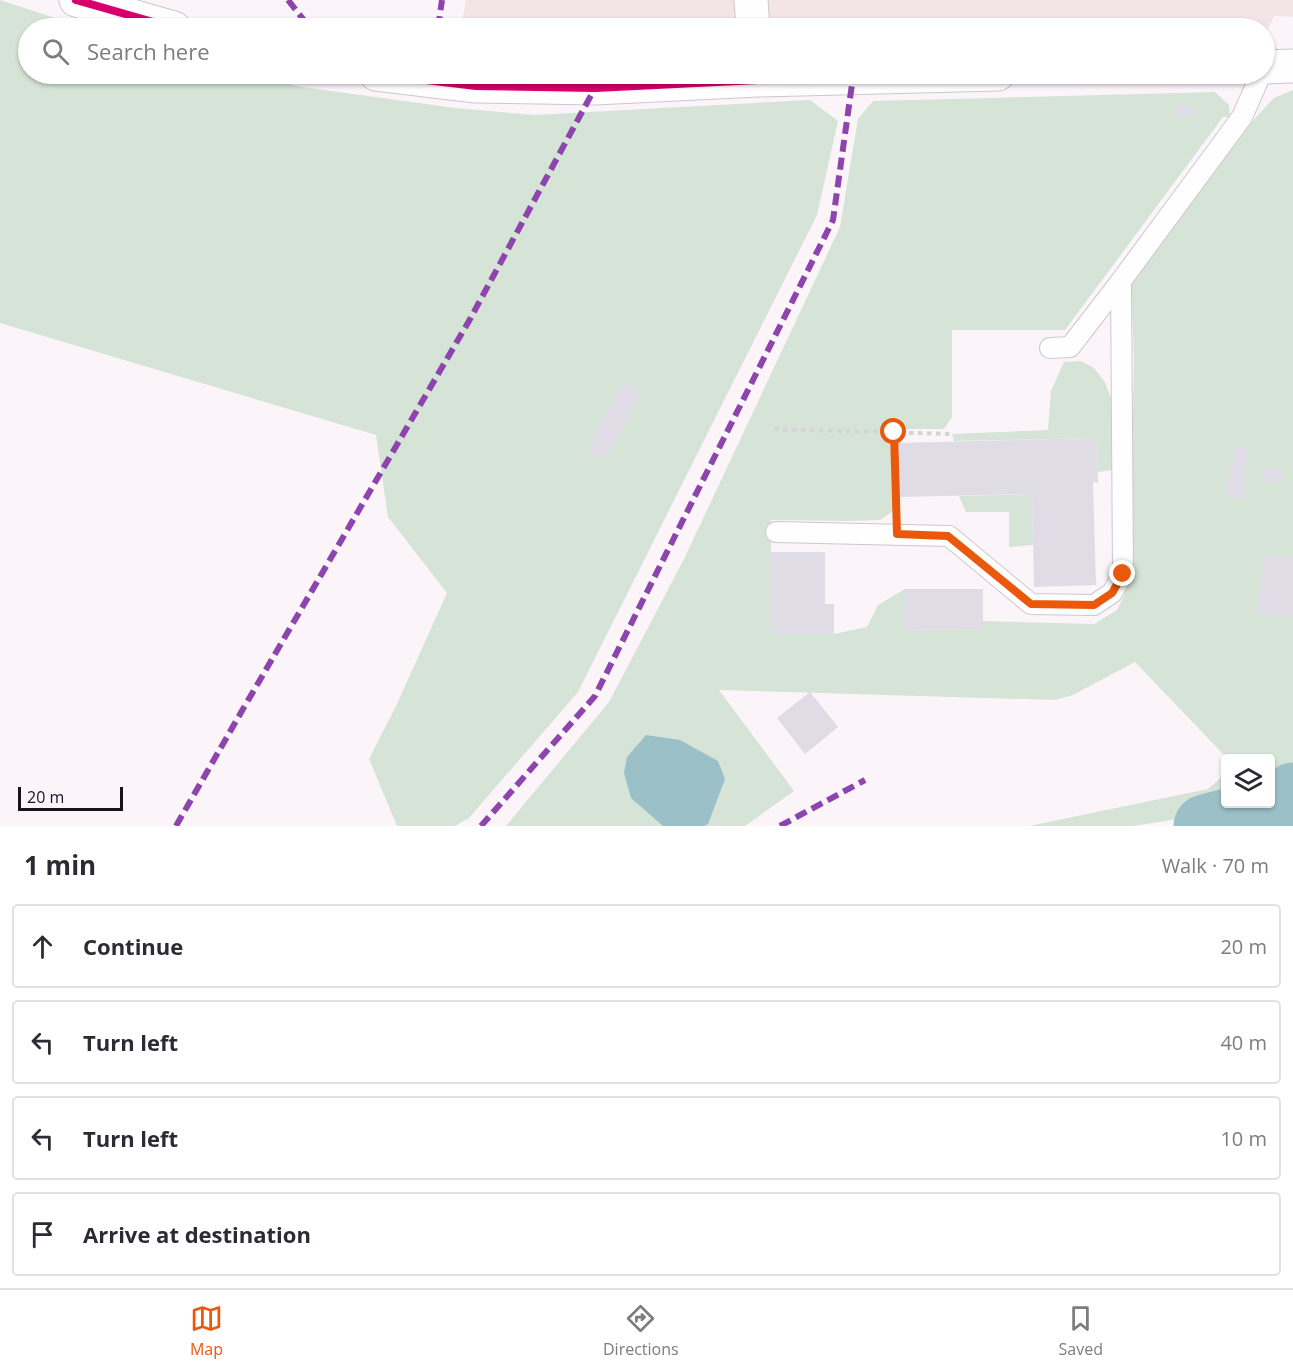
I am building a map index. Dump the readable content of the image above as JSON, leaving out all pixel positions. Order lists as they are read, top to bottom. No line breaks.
{"scale_bar":"20 m","page":{"search":"Search here","scale":"20 m","heading":["1 min","Walk · 70 m"],"list":[["Continue","20 m"],["Turn left","40 m"],["Turn left","10 m"],"Arrive at destination"],"nav":["Map","Directions","Saved"]}}
